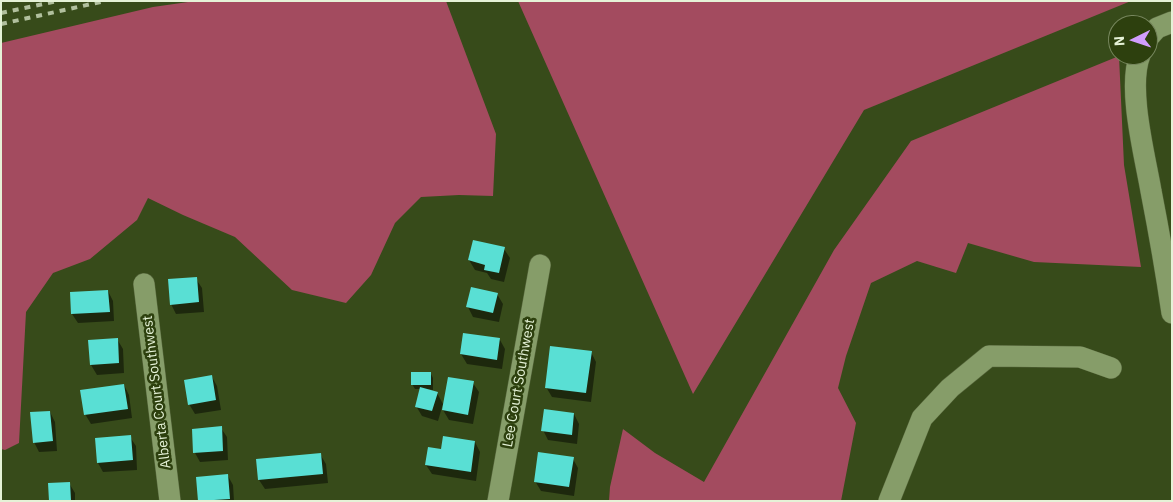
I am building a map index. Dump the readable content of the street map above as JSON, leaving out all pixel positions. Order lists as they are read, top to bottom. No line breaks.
{"streets":{"street":["Lee Court Southwest","Alberta Court Southwest"]},"north":"left"}
